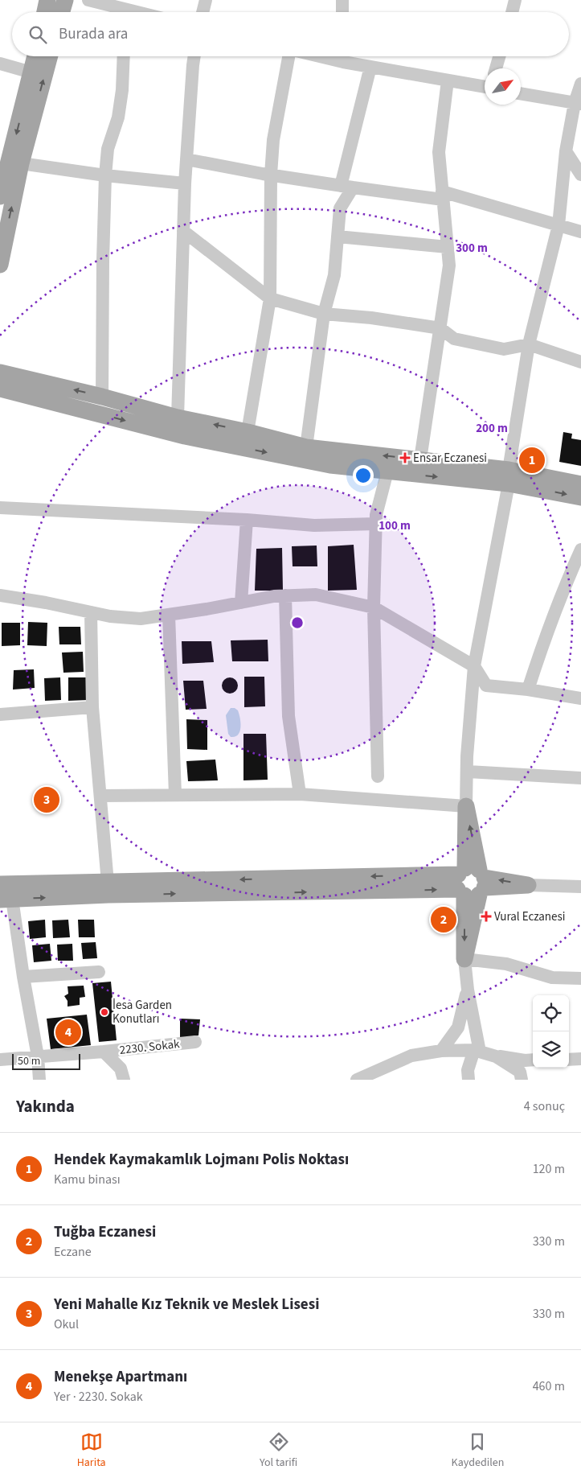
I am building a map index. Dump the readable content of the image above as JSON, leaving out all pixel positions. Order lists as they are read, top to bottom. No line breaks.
{"streets":{"street":["2230. Sokak"]},"places":{"health":["Ensar Eczanesi","Vural Eczanesi"],"other":["İesa Garden Konutları"]},"scale_bar":"50 m","north":"top right","page":{"search":"Burada ara","pins":["1","3","2","4"],"scale":"50 m","heading":["Yakında","4 sonuç"],"list":[{"mark":"1","name":"Hendek Kaymakamlık Lojmanı Polis Noktası","note":"Kamu binası","value":"120 m"},{"mark":"2","name":"Tuğba Eczanesi","note":"Eczane","value":"330 m"},{"mark":"3","name":"Yeni Mahalle Kız Teknik ve Meslek Lisesi","note":"Okul","value":"330 m"},{"mark":"4","name":"Menekşe Apartmanı","note":"Yer · 2230. Sokak","value":"460 m"}],"nav":["Harita","Yol tarifi","Kaydedilen"]},"rings":["300 m","200 m","100 m"]}
